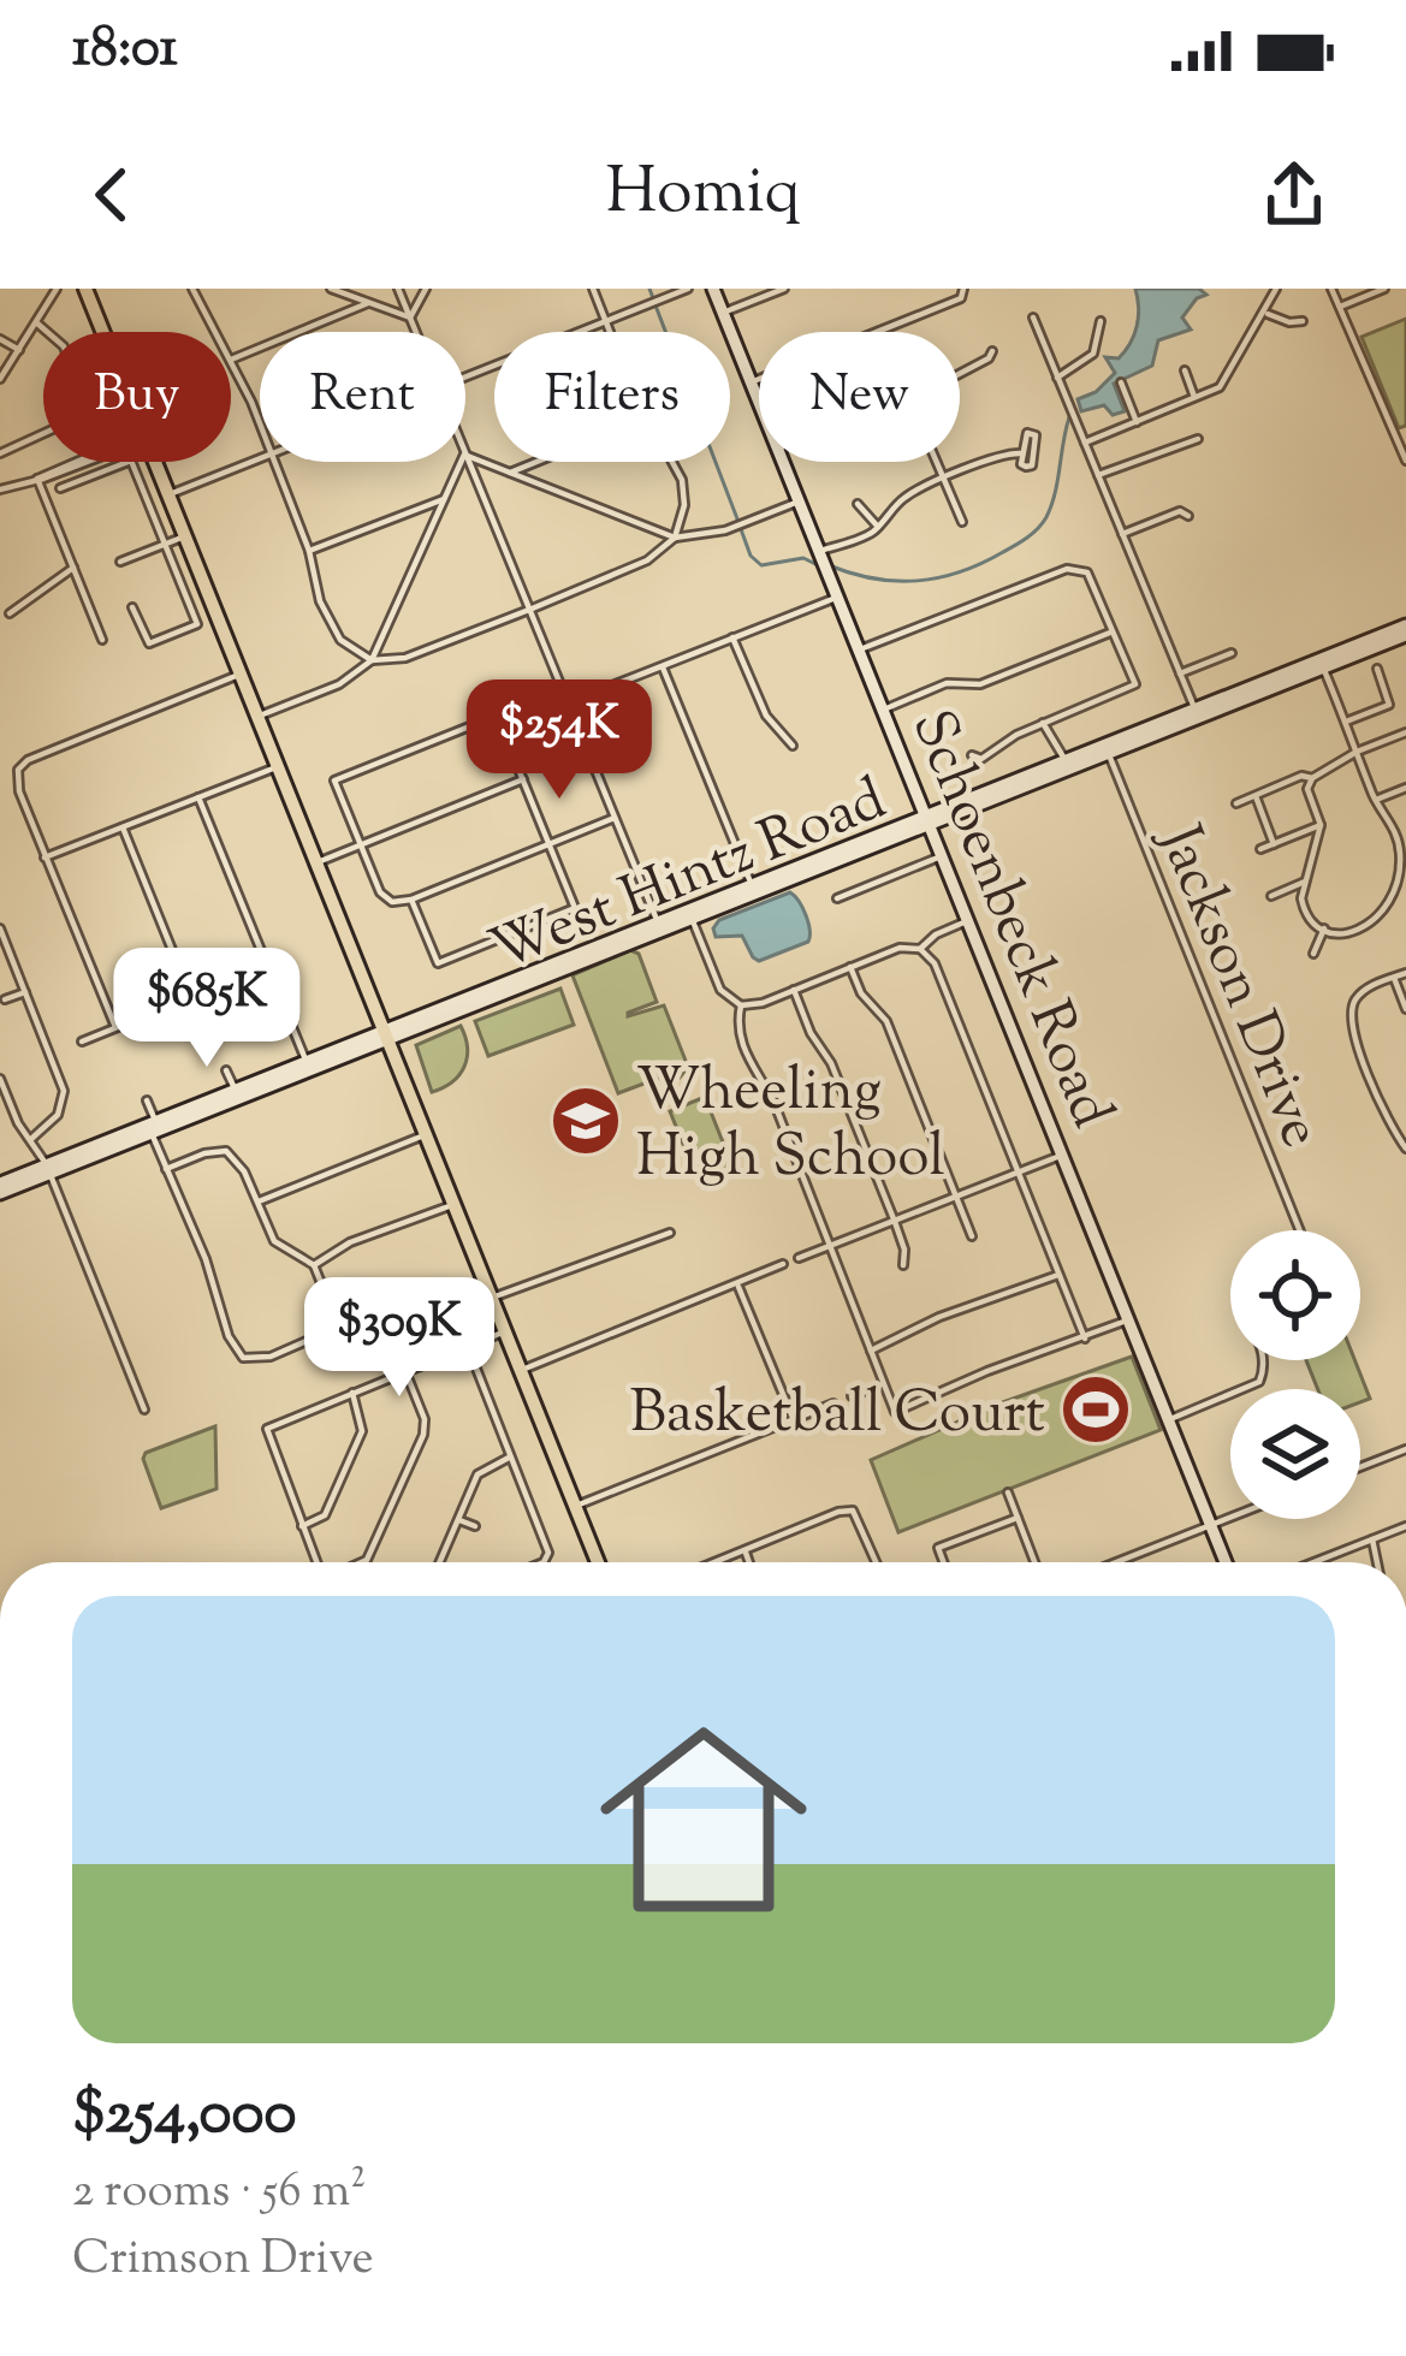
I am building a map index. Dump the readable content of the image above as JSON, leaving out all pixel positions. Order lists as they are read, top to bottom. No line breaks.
{"streets":{"main road":["West Hintz Road","Schoenbeck Road"],"street":["Jackson Drive"]},"crossings":[["West Hintz Road","Schoenbeck Road"],["West Hintz Road","Jackson Drive"]],"places":{"school or university":["Wheeling High School"],"sports":["Basketball Court"]},"page":{"status":"18:01","header":"Homiq","chip":["Buy","Rent","Filters","New"],"price":["$254K","$685K","$309K"],"list":[{"name":"$254,000","note":"2 rooms · 56 m² · Crimson Drive"}]}}
